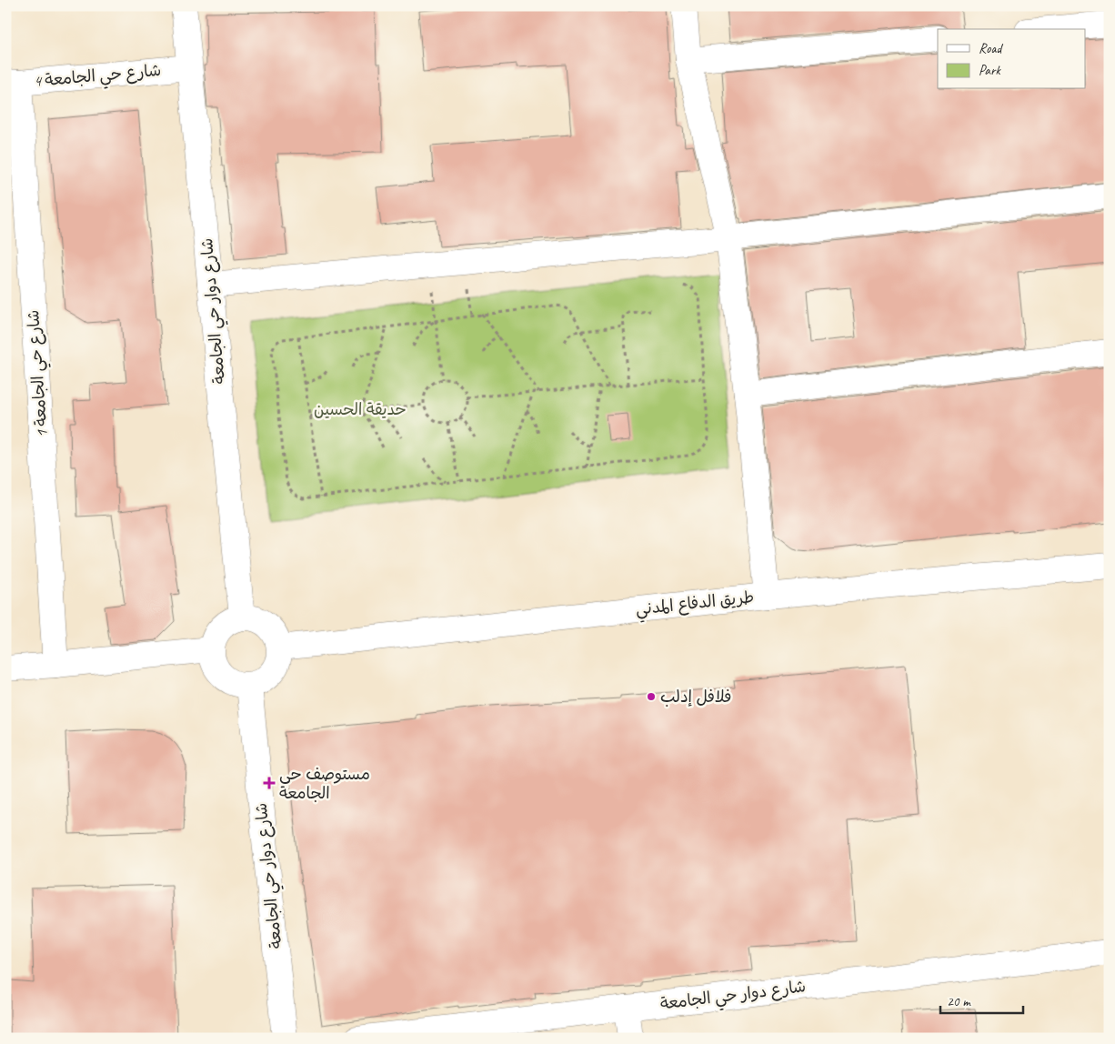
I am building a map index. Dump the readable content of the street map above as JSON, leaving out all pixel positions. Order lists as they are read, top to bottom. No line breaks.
{"streets":{"street":["شارع حي الجامعة 4","شارع دوار حي الجامعة","شارع حي الجامعة 1","طريق الدفاع المدني"]},"crossings":[["شارع حي الجامعة 4","شارع دوار حي الجامعة"],["شارع حي الجامعة 4","شارع حي الجامعة 1"],["شارع دوار حي الجامعة","طريق الدفاع المدني"]],"parks":["حديقة الحسين"],"places":{"other":["فلافل إدلب"],"health":["مستوصف حي الجامعة"]},"legend":["Road","Park"],"scale_bar":"20 m"}
